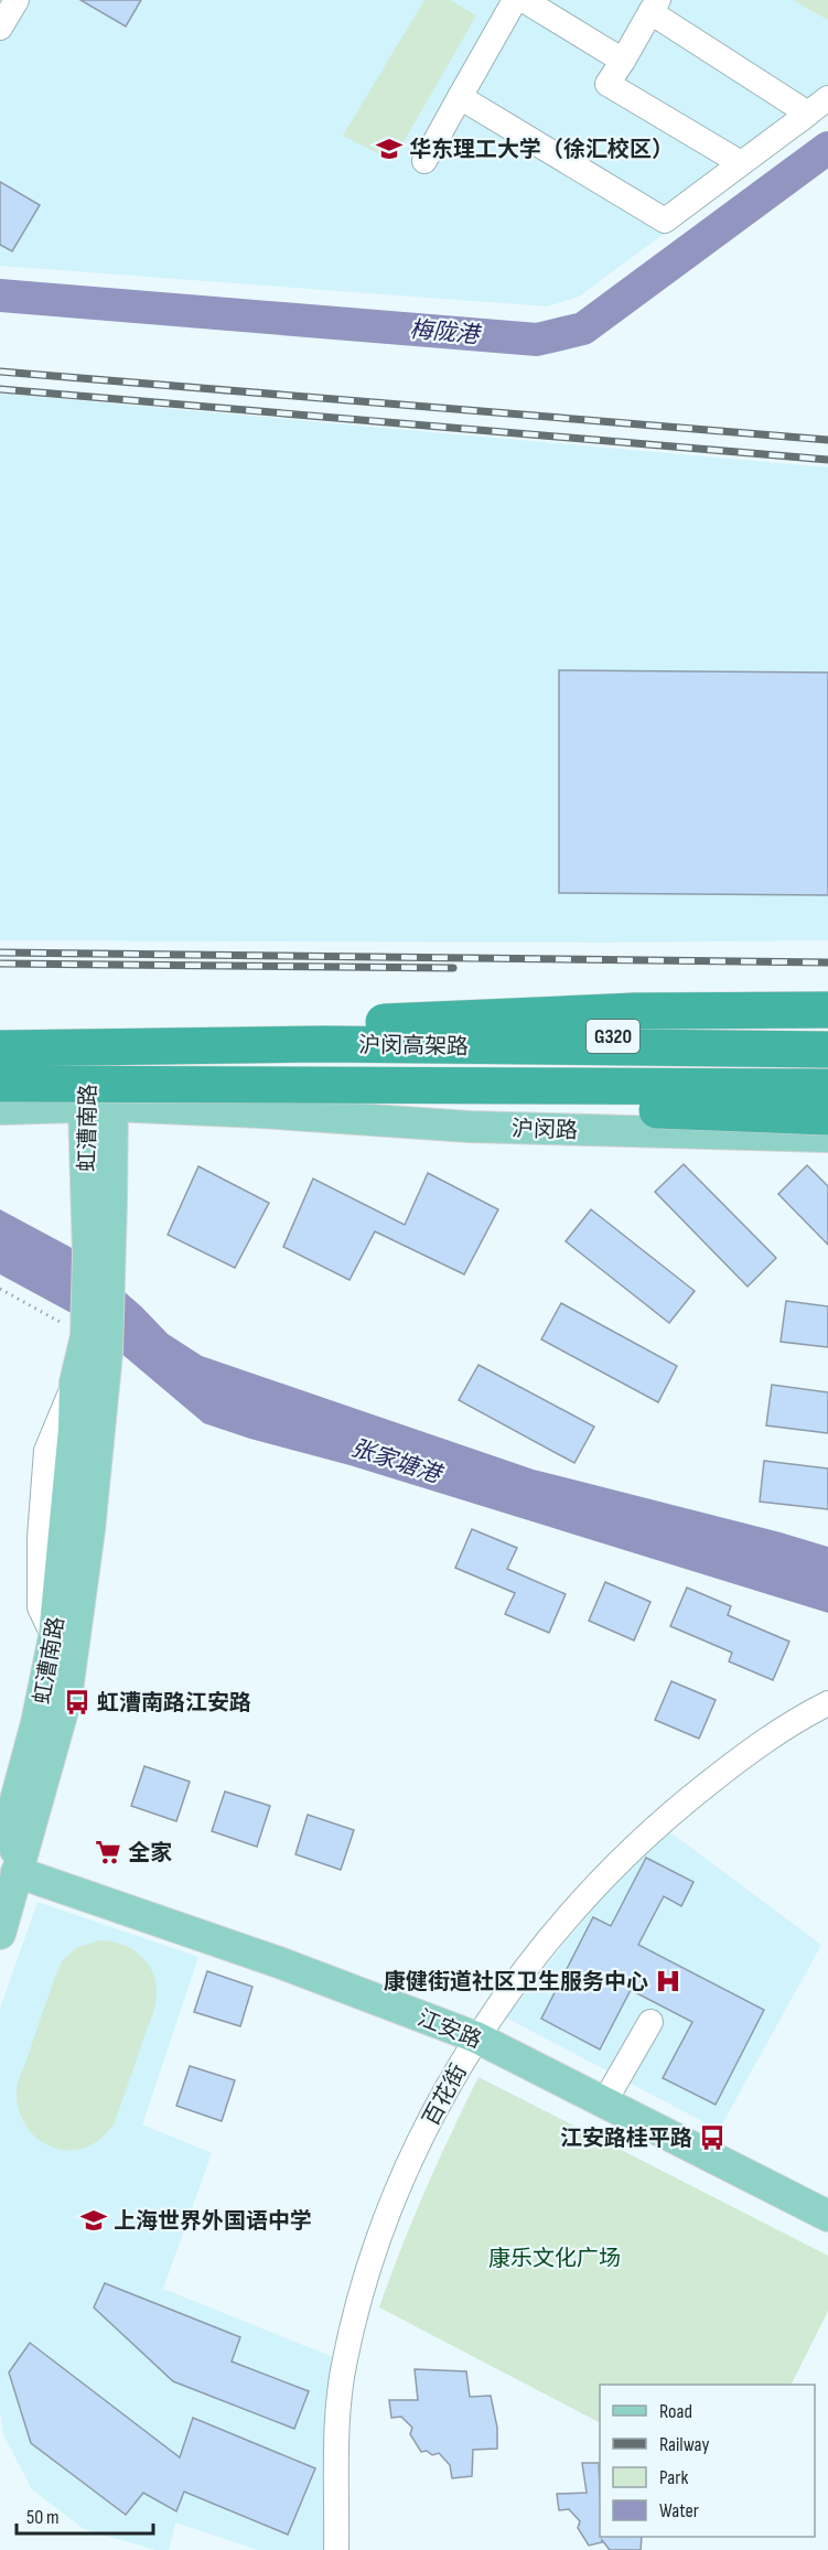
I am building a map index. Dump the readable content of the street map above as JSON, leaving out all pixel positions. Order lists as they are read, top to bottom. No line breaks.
{"streets":{"highway":["沪闵高架路"],"main road":["G320","虹漕南路","沪闵路","江安路"],"street":["百花街"]},"crossings":[["G320","虹漕南路"],["虹漕南路","沪闵路"],["虹漕南路","江安路"],["江安路","百花街"]],"water":["梅陇港","张家塘港"],"parks":["康乐文化广场"],"places":{"school or university":["华东理工大学（徐汇校区）","上海世界外国语中学"],"bus stop":["虹漕南路江安路","江安路桂平路"],"supermarket":["全家"],"hospital":["康健街道社区卫生服务中心"]},"legend":["Road","Railway","Park","Water"],"scale_bar":"50 m"}
